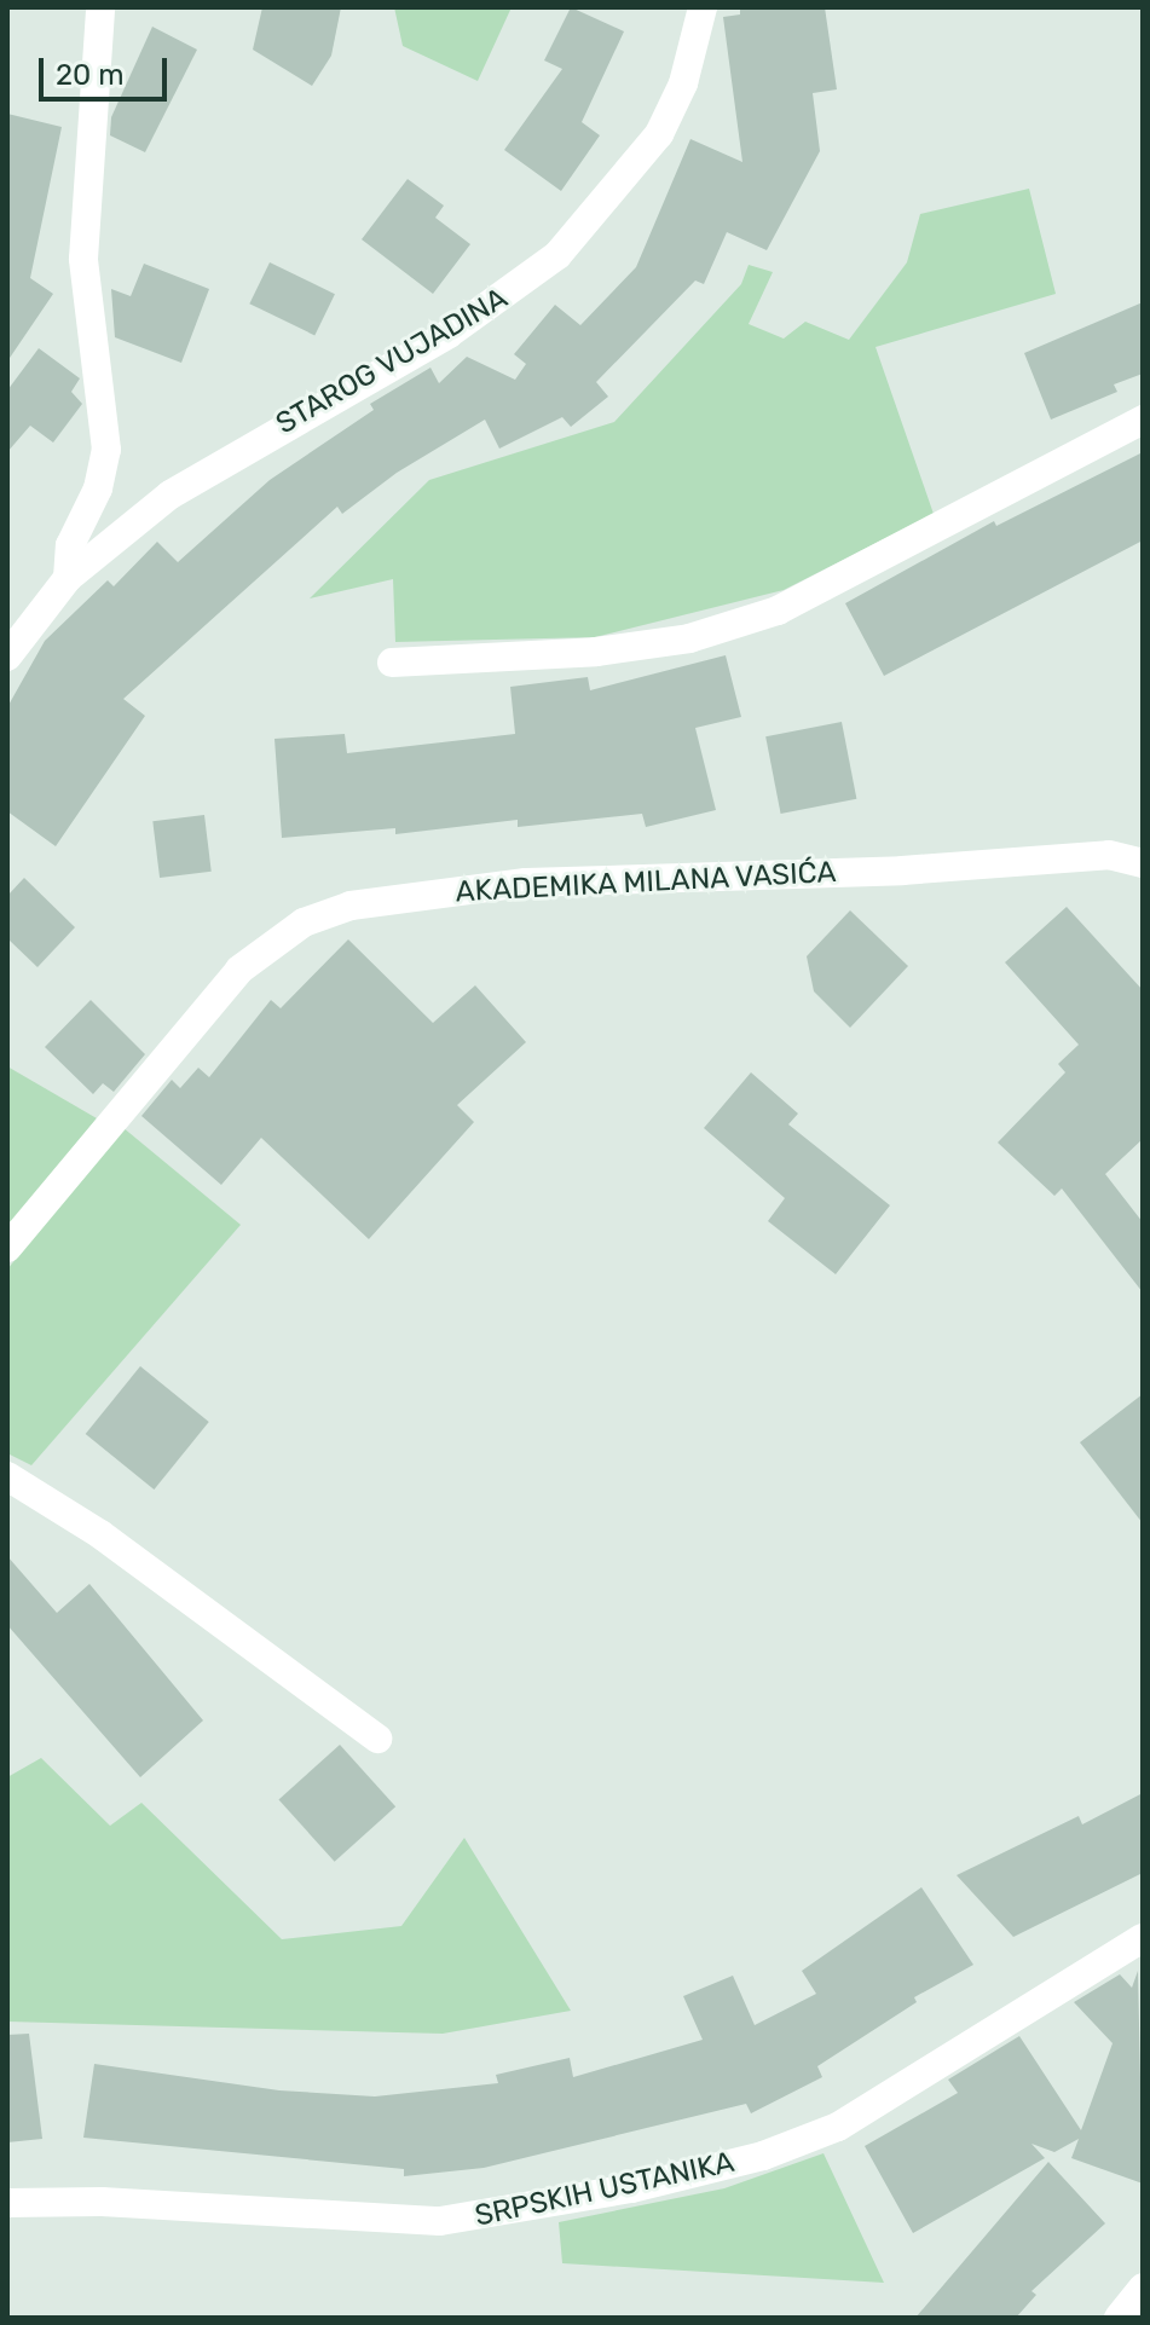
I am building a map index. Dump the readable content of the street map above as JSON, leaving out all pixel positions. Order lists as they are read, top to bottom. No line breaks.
{"streets":{"street":["STAROG VUJADINA","AKADEMIKA MILANA VASIĆA","SRPSKIH USTANIKA"]},"scale_bar":"20 m"}
